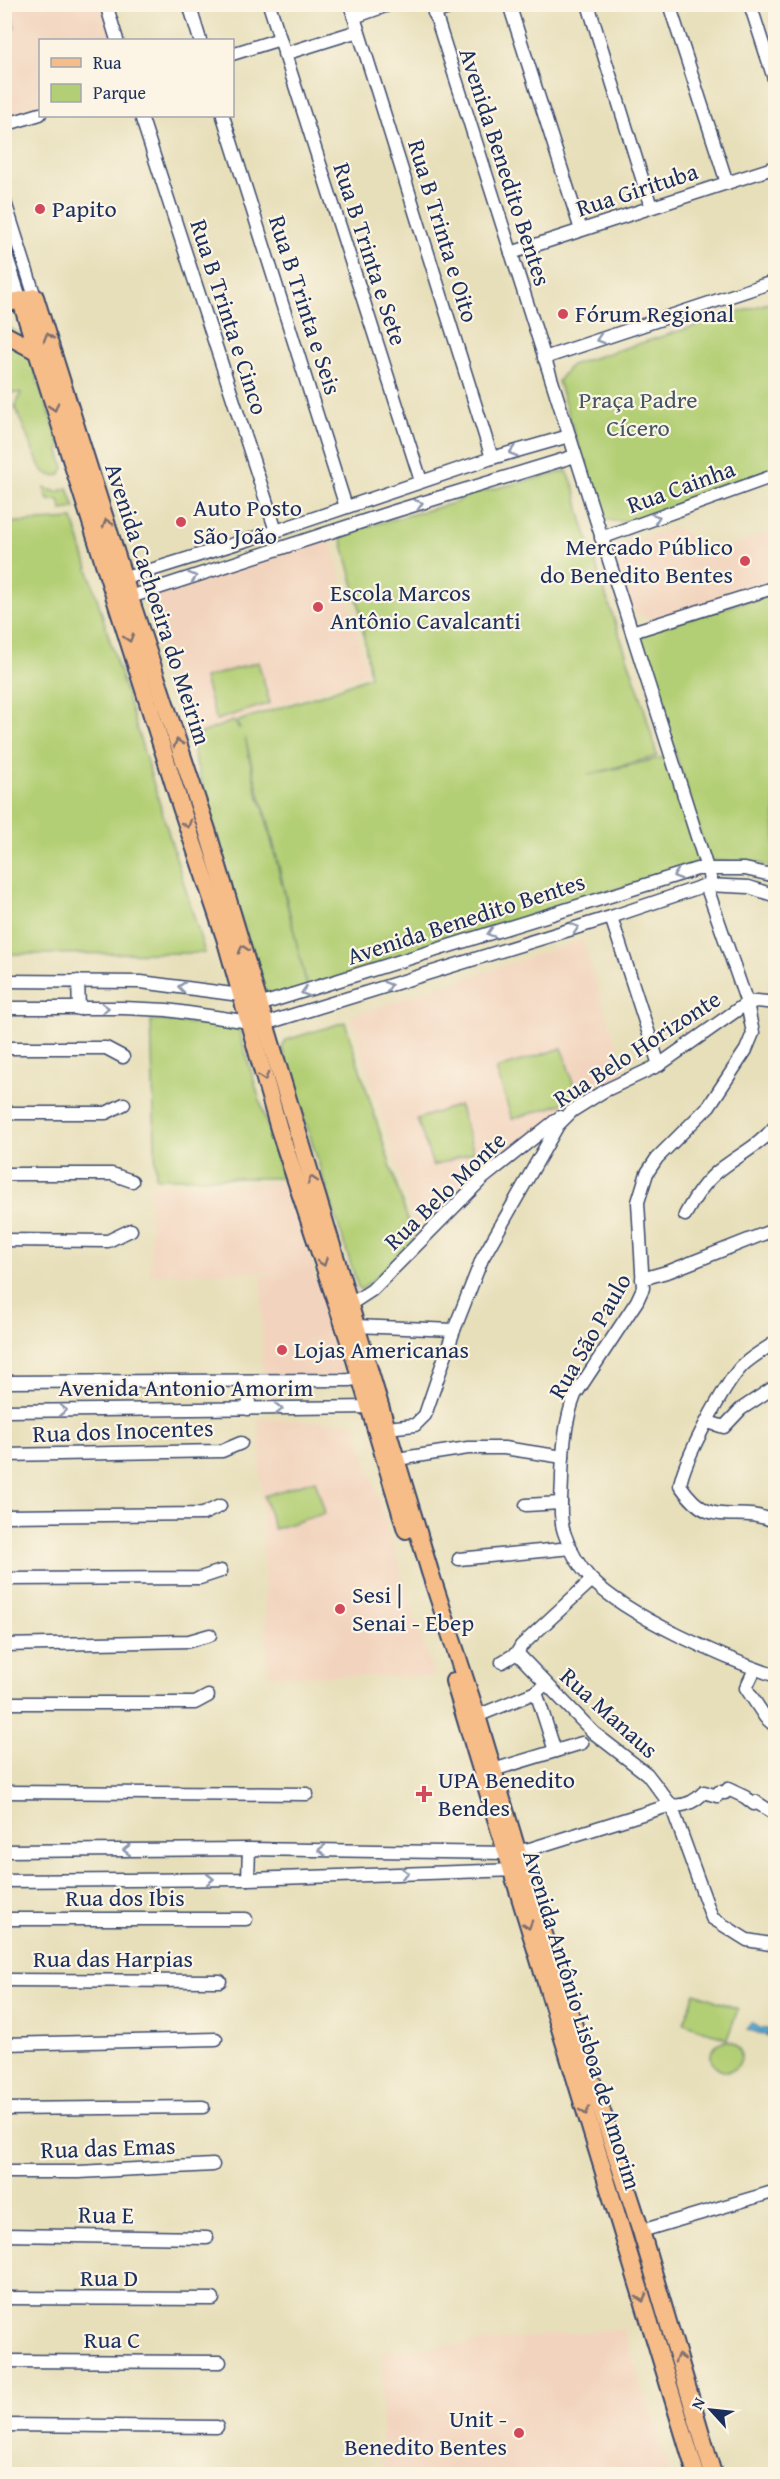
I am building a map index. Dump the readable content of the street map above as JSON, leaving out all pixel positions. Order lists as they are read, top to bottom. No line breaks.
{"streets":{"main road":["Avenida Cachoeira do Meirim","Avenida Antônio Lisboa de Amorim"],"street":["Avenida Benedito Bentes","Rua Girituba","Rua B Trinta e Oito","Rua B Trinta e Sete","Rua B Trinta e Seis","Rua B Trinta e Cinco","Rua Cainha","Rua Belo Horizonte","Rua Belo Monte","Rua São Paulo","Avenida Antonio Amorim","Rua dos Inocentes","Rua Manaus","Rua dos Ibis","Rua das Harpias","Rua das Emas","Rua E","Rua D","Rua C"]},"crossings":[["Avenida Benedito Bentes","Rua Girituba"],["Avenida Benedito Bentes","Rua Cainha"],["Avenida Benedito Bentes","Avenida Cachoeira do Meirim"],["Avenida Benedito Bentes","Avenida Antônio Lisboa de Amorim"],["Avenida Cachoeira do Meirim","Avenida Antônio Lisboa de Amorim"],["Rua Belo Horizonte","Rua Belo Monte"],["Rua Belo Horizonte","Avenida Antônio Lisboa de Amorim"],["Rua Belo Monte","Avenida Antônio Lisboa de Amorim"],["Avenida Antonio Amorim","Avenida Antônio Lisboa de Amorim"]],"parks":["Praça Padre Cícero"],"places":{"other":["Papito","Fórum Regional","Auto Posto São João","Mercado Público do Benedito Bentes","Escola Marcos Antônio Cavalcanti","Lojas Americanas","Sesi | Senai - Ebep","Unit - Benedito Bentes"],"health":["UPA Benedito Bendes"]},"legend":["Rua","Parque"],"north":"top left"}
